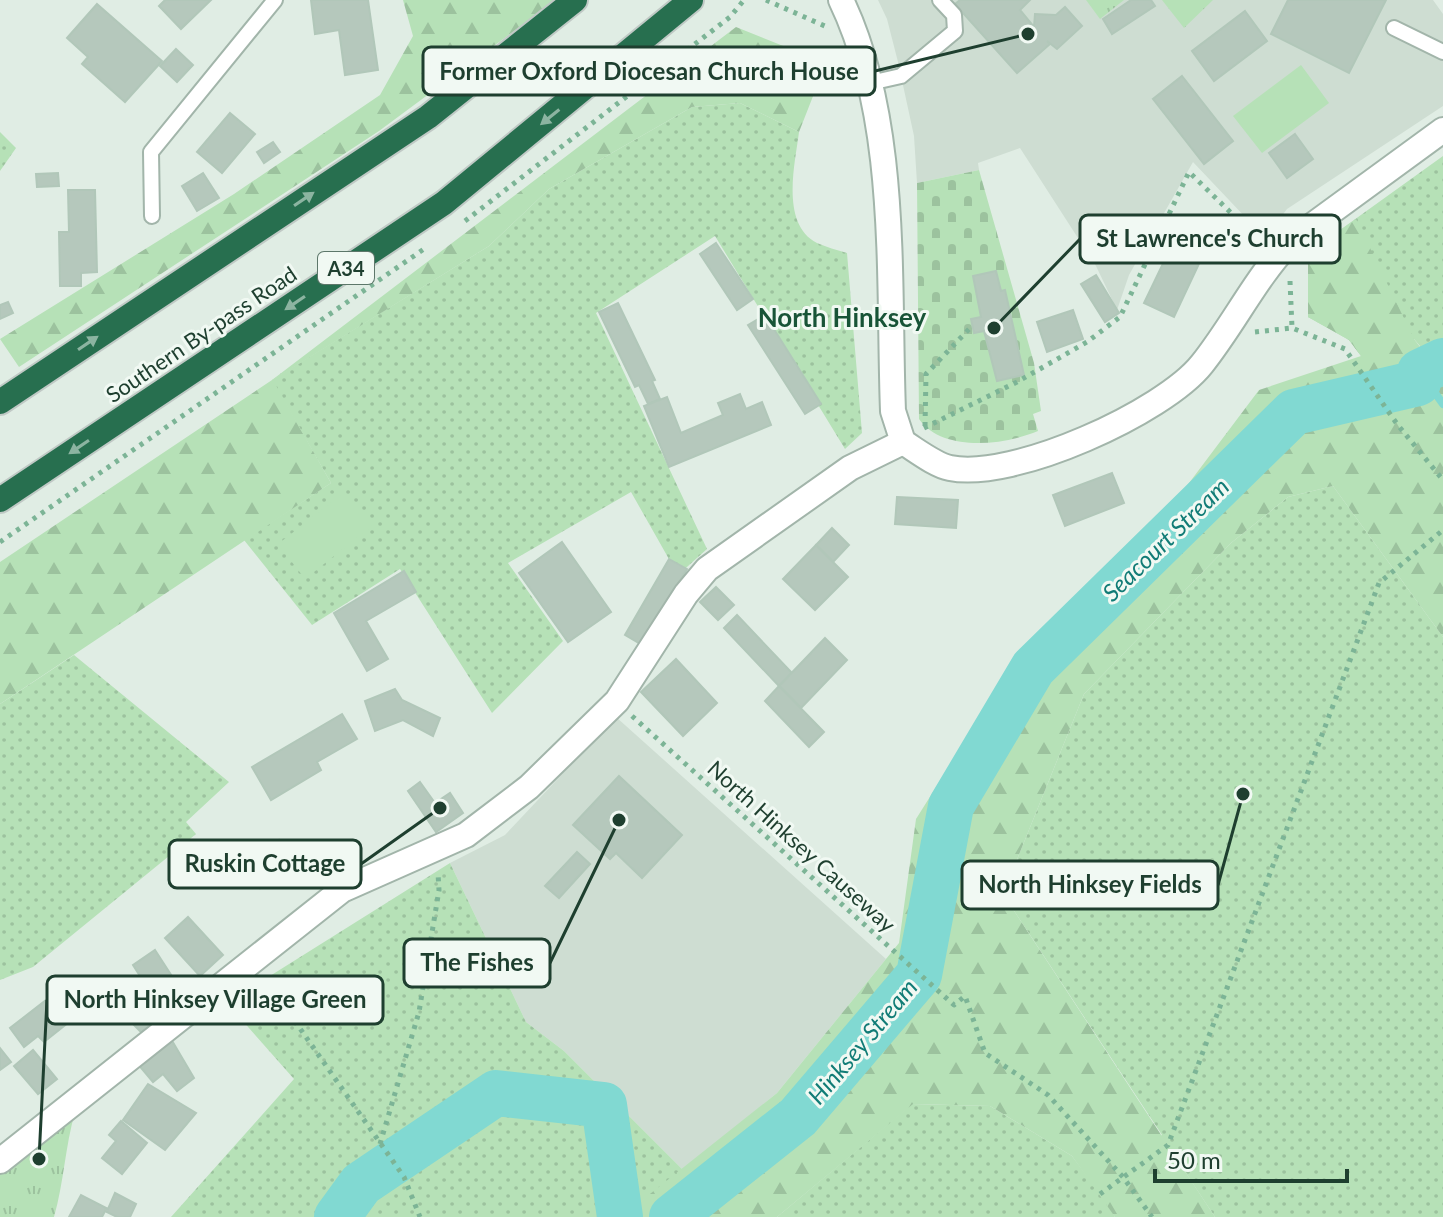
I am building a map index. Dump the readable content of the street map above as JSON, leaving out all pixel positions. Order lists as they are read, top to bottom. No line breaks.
{"streets":{"highway":["A34","Southern By-pass Road"],"path":["North Hinksey Causeway"]},"districts":["North Hinksey"],"water":["Seacourt Stream","Hinksey Stream"],"places":["Former Oxford Diocesan Church House","St Lawrence's Church","North Hinksey Fields","Ruskin Cottage","The Fishes","North Hinksey Village Green"],"scale_bar":"50 m"}
